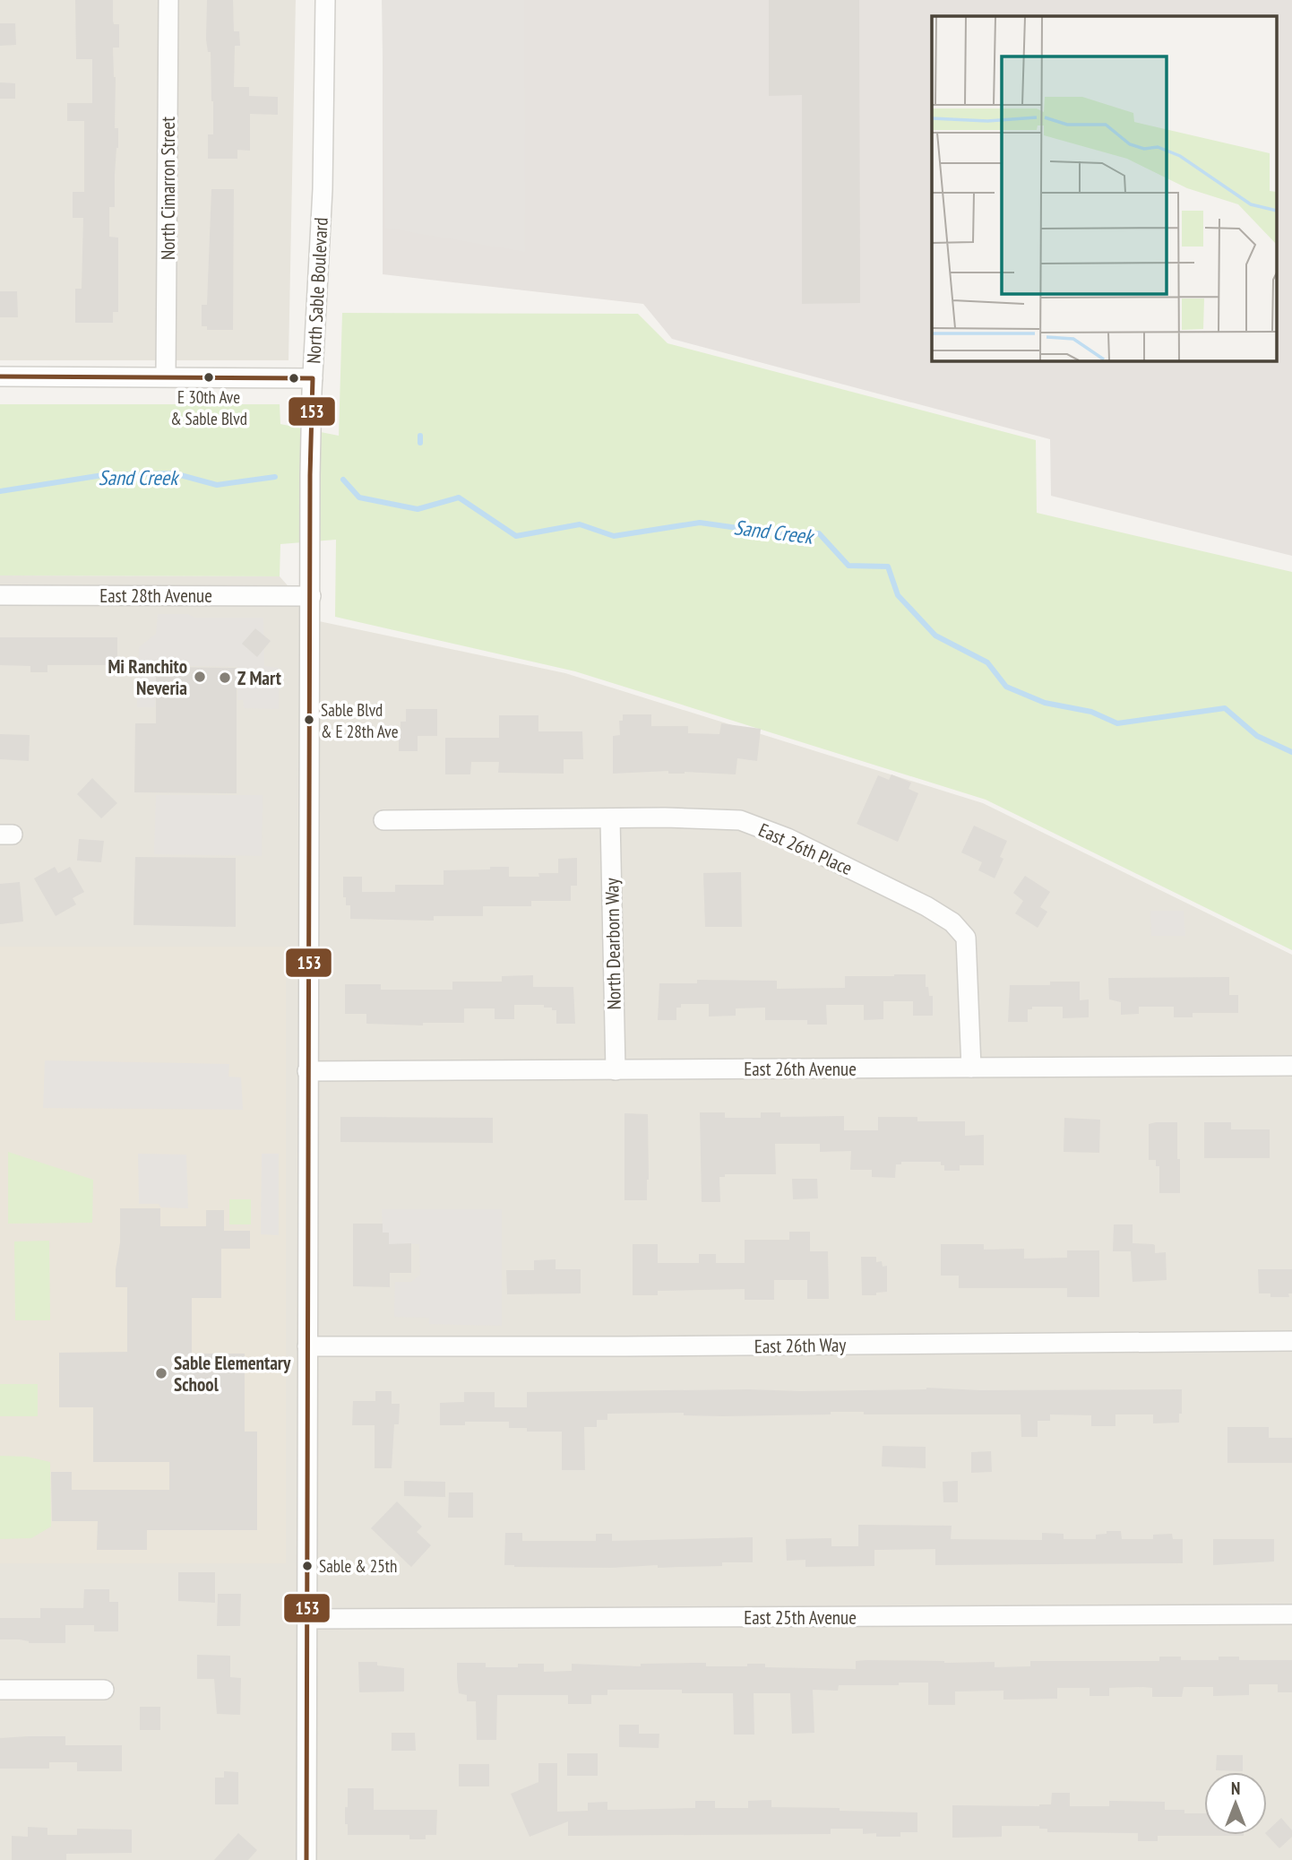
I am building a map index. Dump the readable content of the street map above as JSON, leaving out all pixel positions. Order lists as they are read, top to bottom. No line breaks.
{"streets":{"street":["North Cimarron Street","North Sable Boulevard","East 28th Avenue","East 26th Place","North Dearborn Way","East 26th Avenue","East 26th Way","East 25th Avenue"]},"crossings":[["North Sable Boulevard","East 28th Avenue"],["North Sable Boulevard","East 26th Avenue"],["North Sable Boulevard","East 26th Way"],["North Sable Boulevard","East 25th Avenue"],["East 26th Place","North Dearborn Way"],["East 26th Place","East 26th Avenue"],["North Dearborn Way","East 26th Avenue"]],"water":["Sand Creek"],"places":["E 30th Ave & Sable Blvd","Mi Ranchito Neveria","Z Mart","Sable Blvd & E 28th Ave","Sable Elementary School","Sable & 25th"],"lines":["transit line 153"],"north":"top"}
